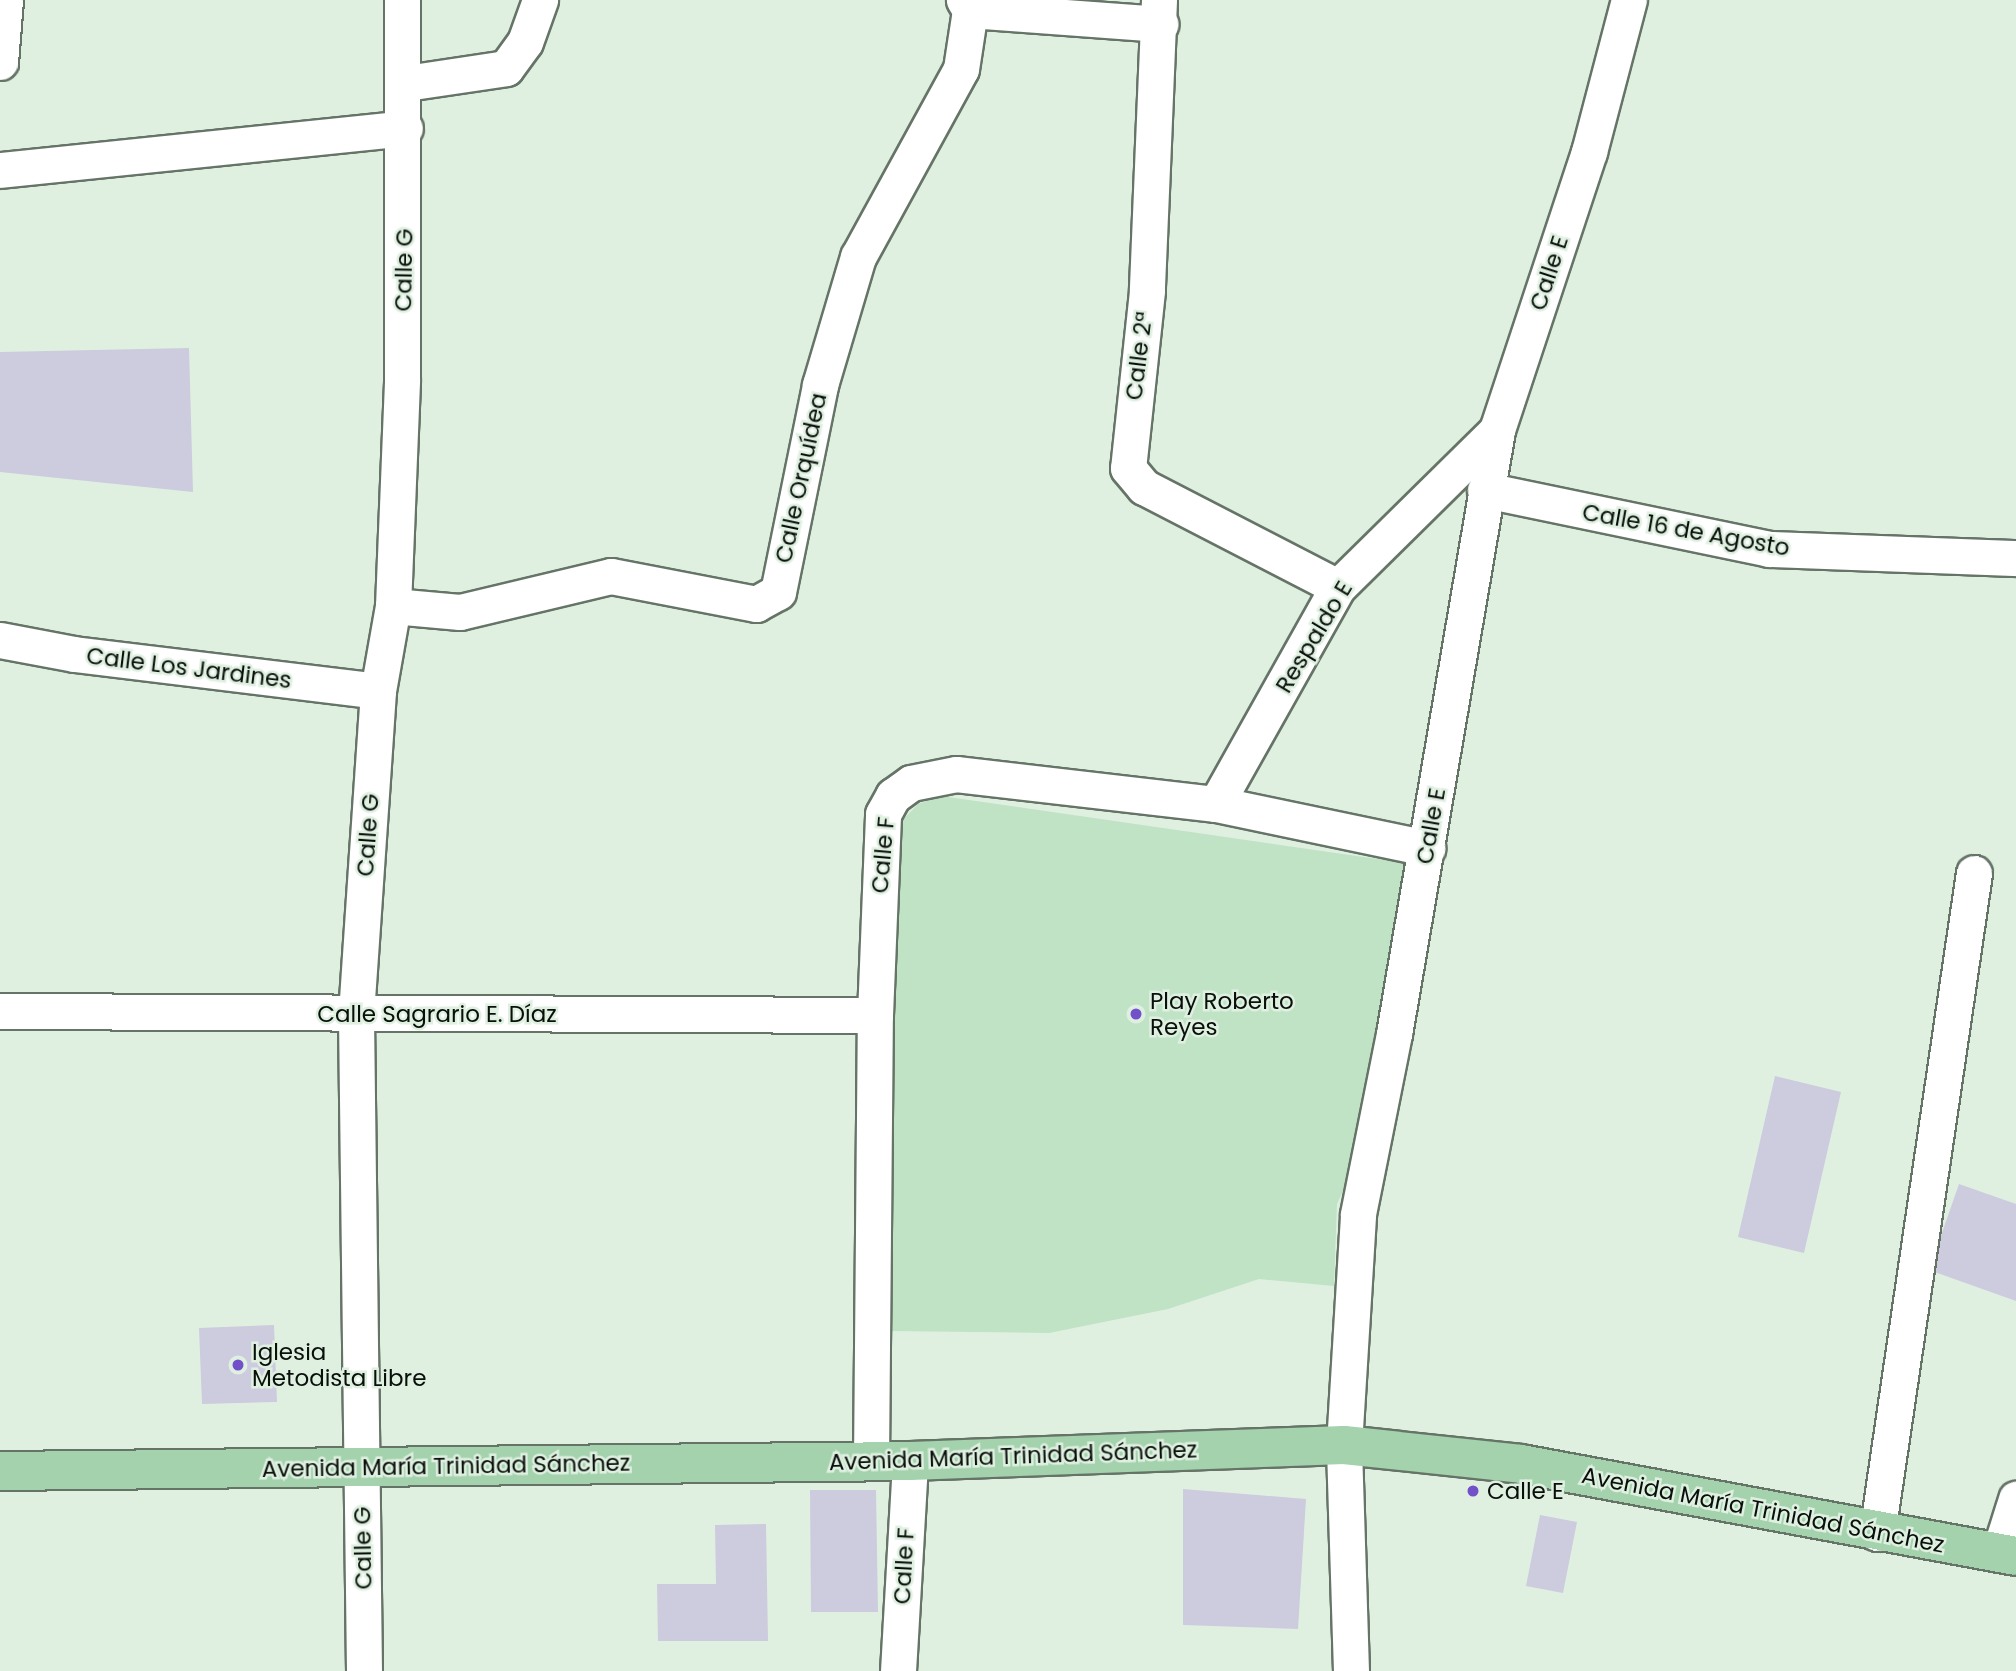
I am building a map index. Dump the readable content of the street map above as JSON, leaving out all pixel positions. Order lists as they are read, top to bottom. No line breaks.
{"streets":{"main road":["Avenida María Trinidad Sánchez"],"street":["Calle G","Calle E","Calle 2ª","Calle Orquídea","Calle 16 de Agosto","Respaldo E","Calle Los Jardines","Calle F","Calle Sagrario E. Díaz"]},"crossings":[["Calle G","Calle Orquídea"],["Calle G","Calle Los Jardines"],["Calle G","Calle Sagrario E. Díaz"],["Calle G","Avenida María Trinidad Sánchez"],["Calle E","Calle 16 de Agosto"],["Calle E","Respaldo E"],["Calle E","Calle F"],["Calle E","Avenida María Trinidad Sánchez"],["Calle 2ª","Respaldo E"],["Respaldo E","Calle F"],["Calle F","Calle Sagrario E. Díaz"],["Calle F","Avenida María Trinidad Sánchez"]],"places":["Play Roberto Reyes","Iglesia Metodista Libre","Calle E"]}
